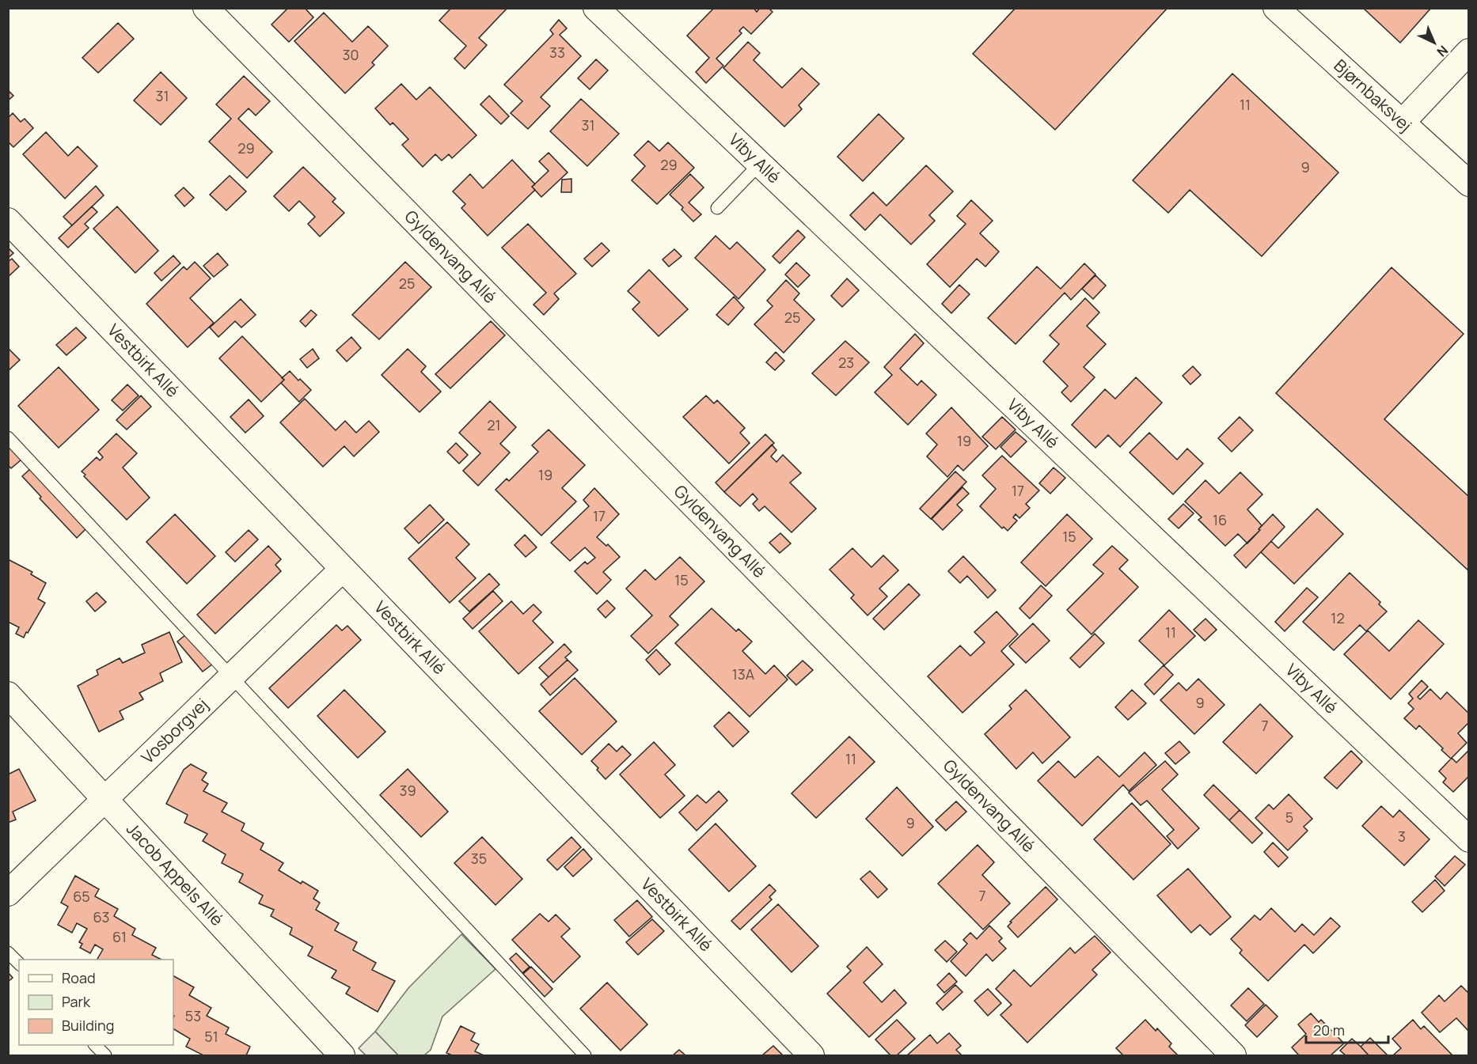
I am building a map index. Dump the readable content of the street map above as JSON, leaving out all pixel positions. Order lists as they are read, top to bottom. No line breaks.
{"streets":{"street":["Bjørnbaksvej","Viby Allé","Gyldenvang Allé","Vestbirk Allé","Vosborgvej","Jacob Appels Allé"]},"crossings":[["Vestbirk Allé","Vosborgvej"],["Vosborgvej","Jacob Appels Allé"]],"house_numbers":["33","30","31","11","31","29","29","9","25","25","23","21","19","19","17","17","16","15","15","12","11","13A","9","7","11","39","5","9","3","35","7","65","63","61","53","51"],"legend":["Road","Park","Building"],"scale_bar":"20 m","north":"bottom right"}
